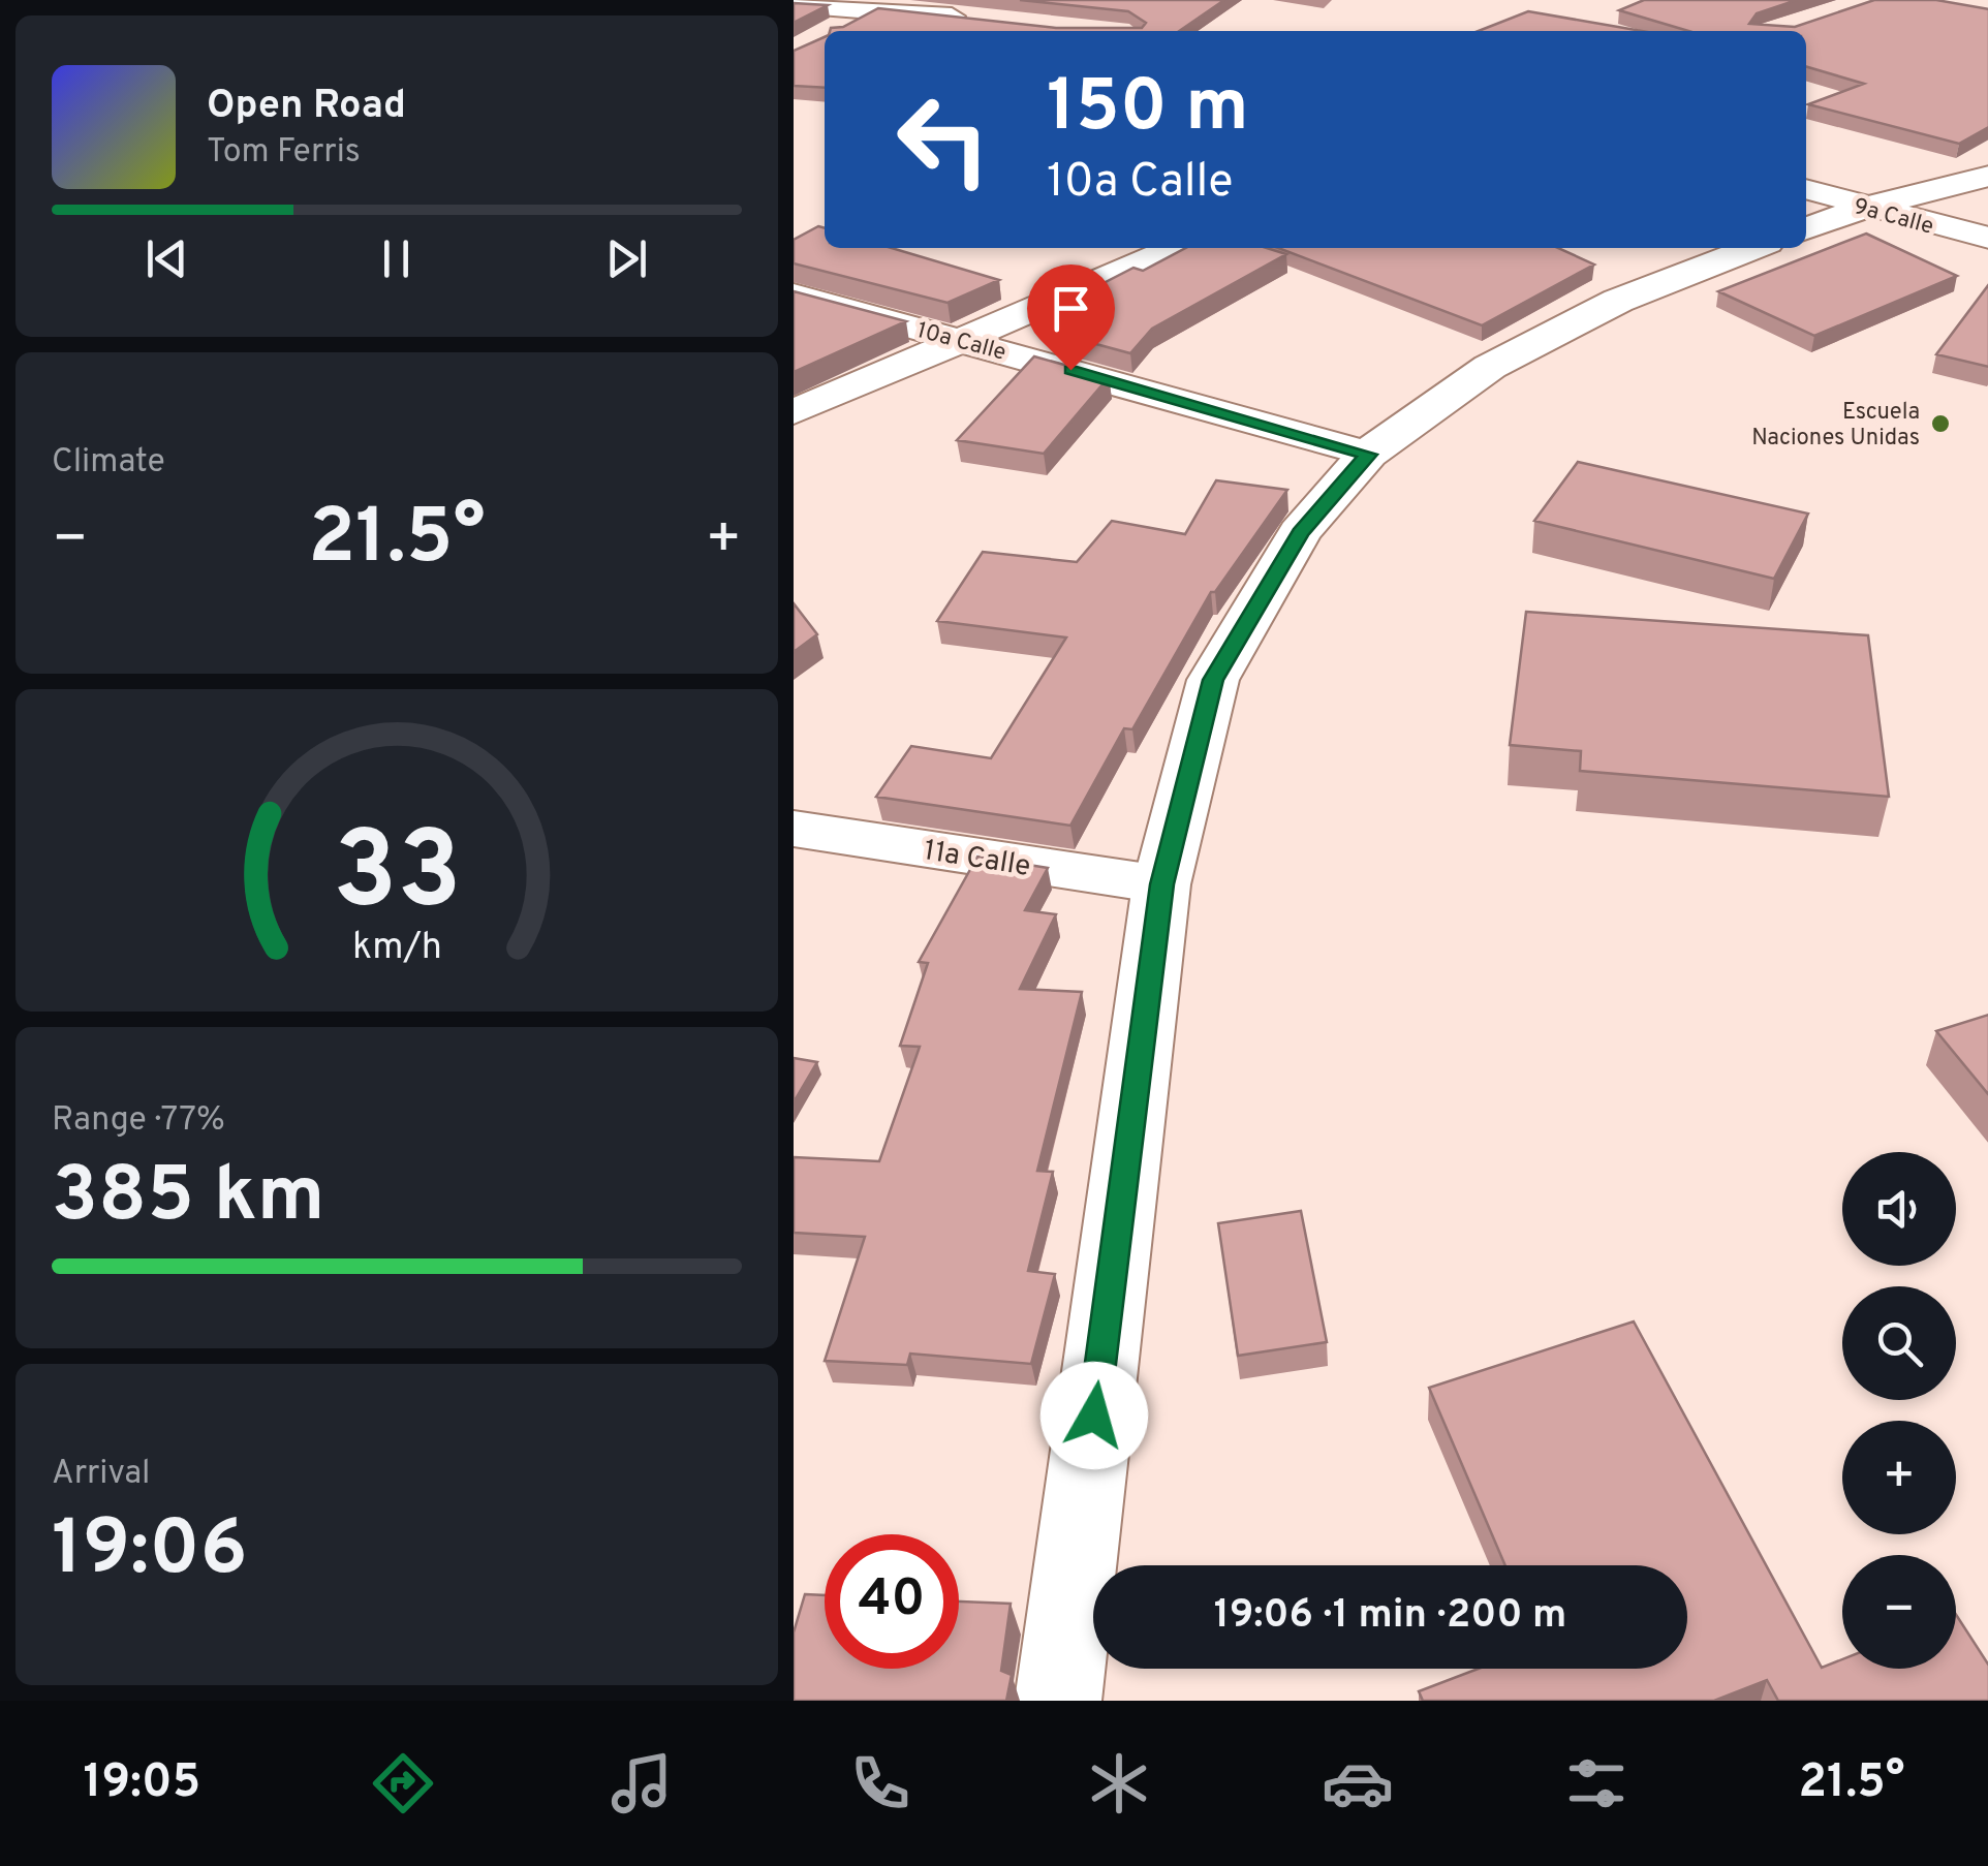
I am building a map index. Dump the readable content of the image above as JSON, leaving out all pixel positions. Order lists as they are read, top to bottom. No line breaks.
{"streets":{"street":["9a Calle","10a Calle","11a Calle"]},"places":["Escuela Naciones Unidas"],"page":{"turn":["150 m","10a Calle"],"song":["Open Road","Tom Ferris"],"tile":["Climate",["Range · 77%","385 km"],["Arrival","19:06"]],"heat":["−","21.5°","+"],"map_buttons":["+","−"],"limit":"40","trip":"19:06 · 1 min · 200 m","tabs":["19:05","21.5°"],"gauge":["33","km/h"]}}
